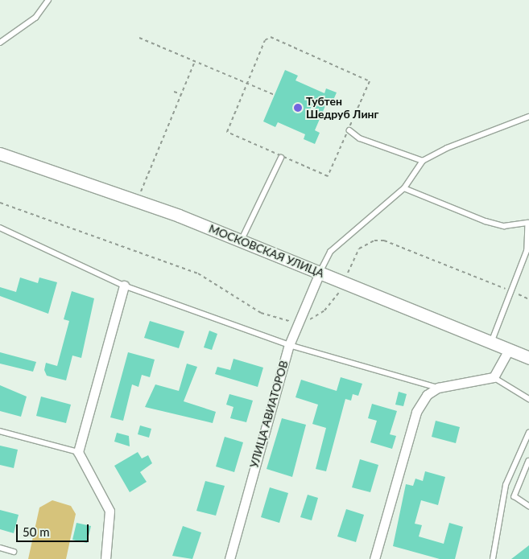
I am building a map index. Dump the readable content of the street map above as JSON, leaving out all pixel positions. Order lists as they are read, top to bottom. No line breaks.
{"streets":{"main road":["МОСКОВСКАЯ УЛИЦА"],"street":["УЛИЦА АВИАТОРОВ"]},"crossings":[["МОСКОВСКАЯ УЛИЦА","УЛИЦА АВИАТОРОВ"]],"places":["Тубтен Шедруб Линг"],"scale_bar":"50 m"}
